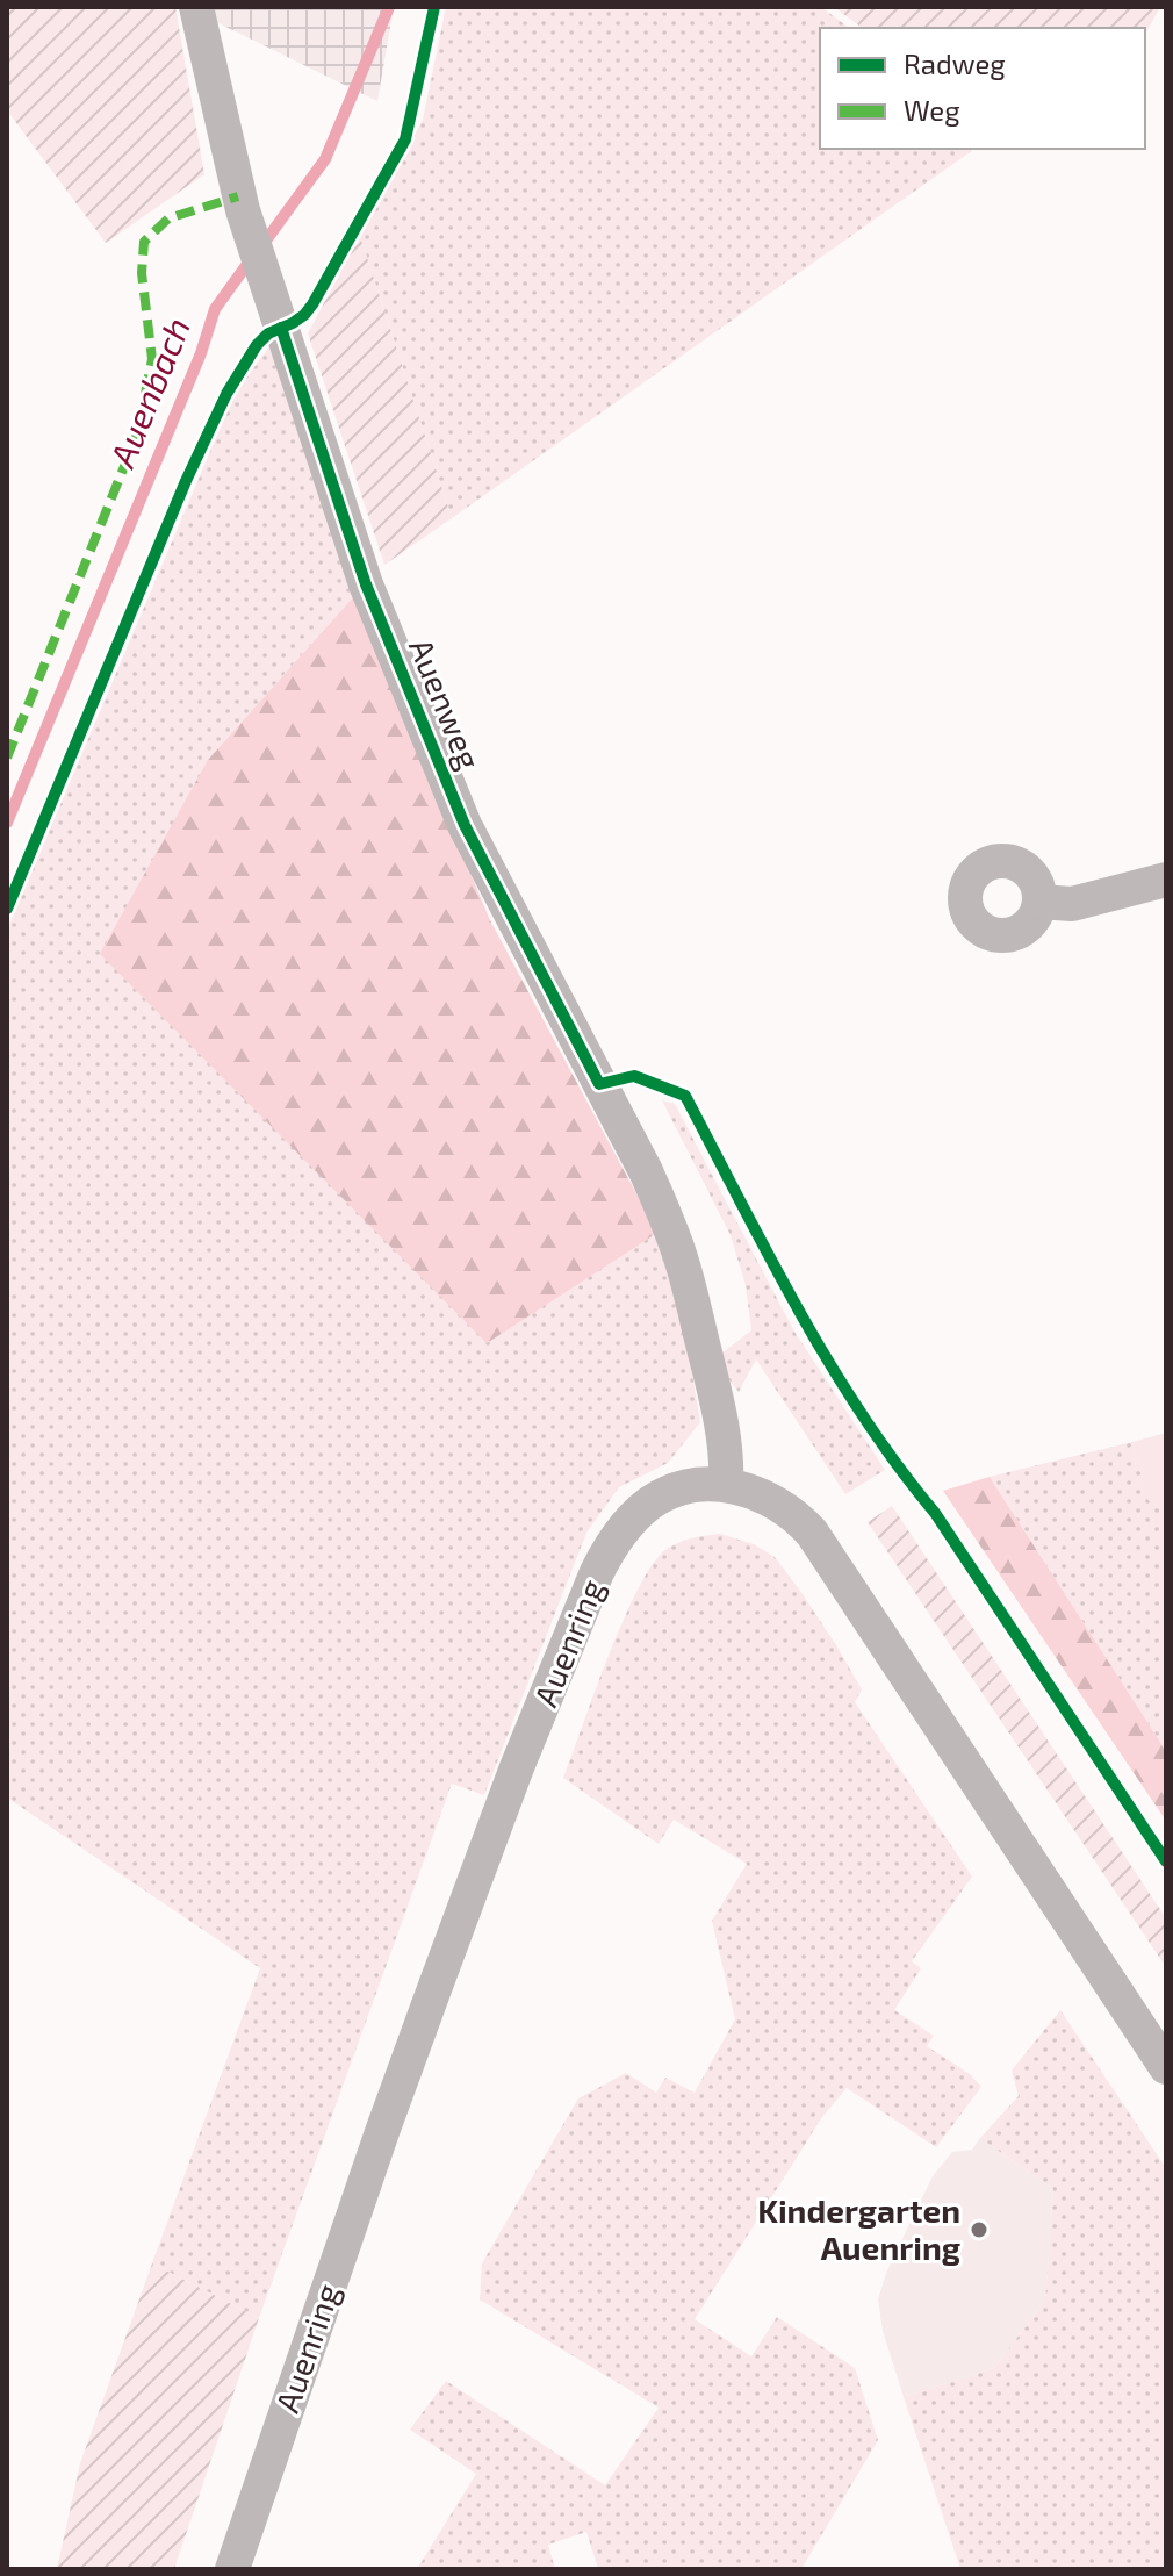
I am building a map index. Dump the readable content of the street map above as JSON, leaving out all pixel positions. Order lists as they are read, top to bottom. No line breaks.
{"streets":{"street":["Auenweg","Auenring"]},"crossings":[["Auenweg","Auenring"]],"water":["Auenbach"],"places":["Kindergarten Auenring"],"legend":["Radweg","Weg"]}
